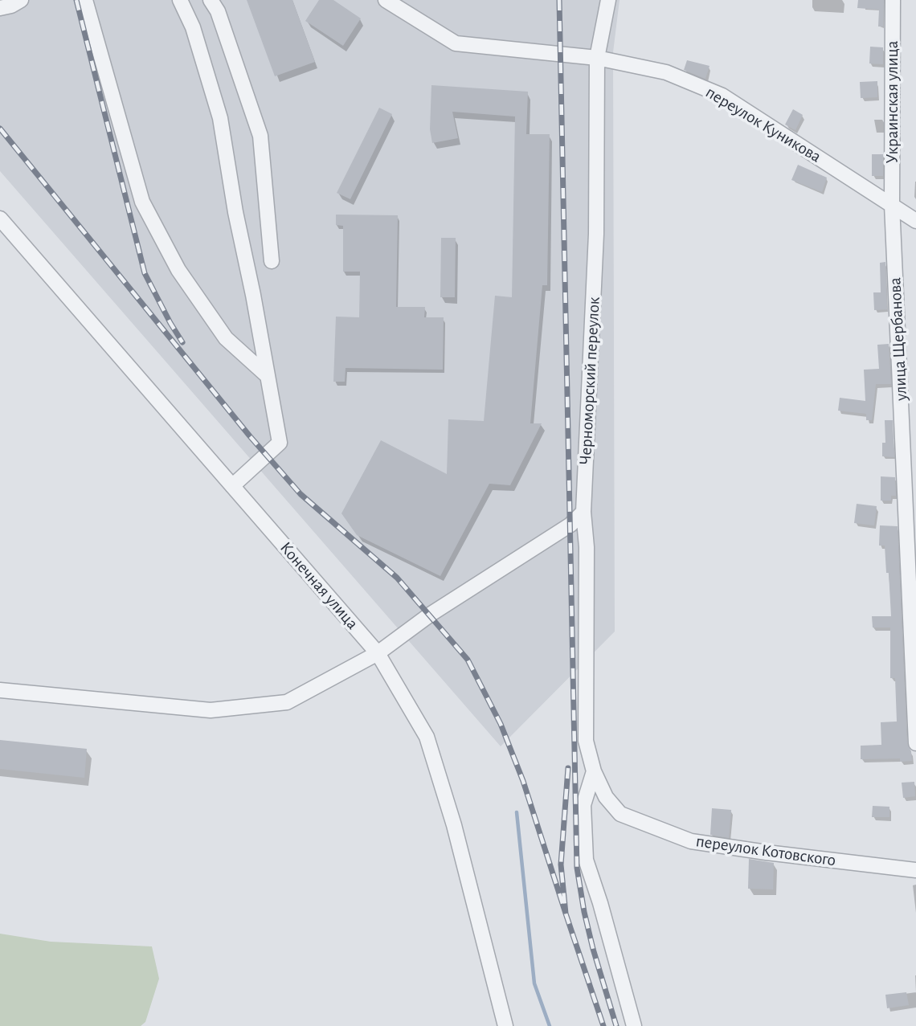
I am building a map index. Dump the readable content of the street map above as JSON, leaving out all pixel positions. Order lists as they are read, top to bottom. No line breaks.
{"streets":{"street":["Украинская улица","переулок Куникова","улица Щербанова","Черноморский переулок","Конечная улица","переулок Котовского"]},"crossings":[["Украинская улица","переулок Куникова"],["Украинская улица","улица Щербанова"],["переулок Куникова","улица Щербанова"],["переулок Куникова","Черноморский переулок"],["Черноморский переулок","переулок Котовского"]]}
